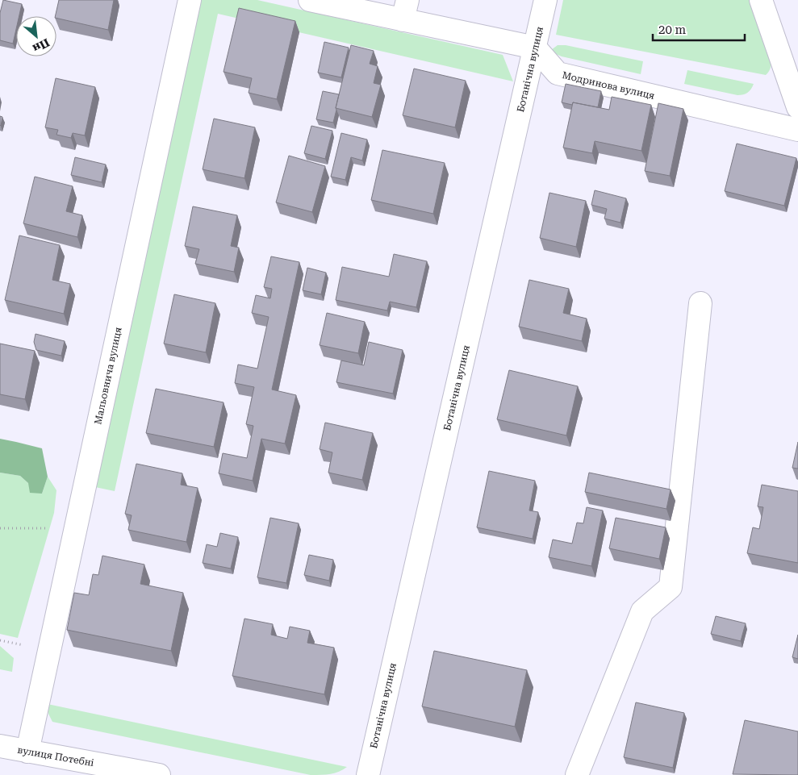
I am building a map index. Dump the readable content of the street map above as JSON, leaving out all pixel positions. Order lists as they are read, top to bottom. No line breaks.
{"streets":{"street":["Ботанічна вулиця","Модринова вулиця","Мальовнича вулиця","вулиця Потебні"]},"crossings":[["Ботанічна вулиця","Модринова вулиця"],["Мальовнича вулиця","вулиця Потебні"]],"scale_bar":"20 m","north":"bottom right"}
